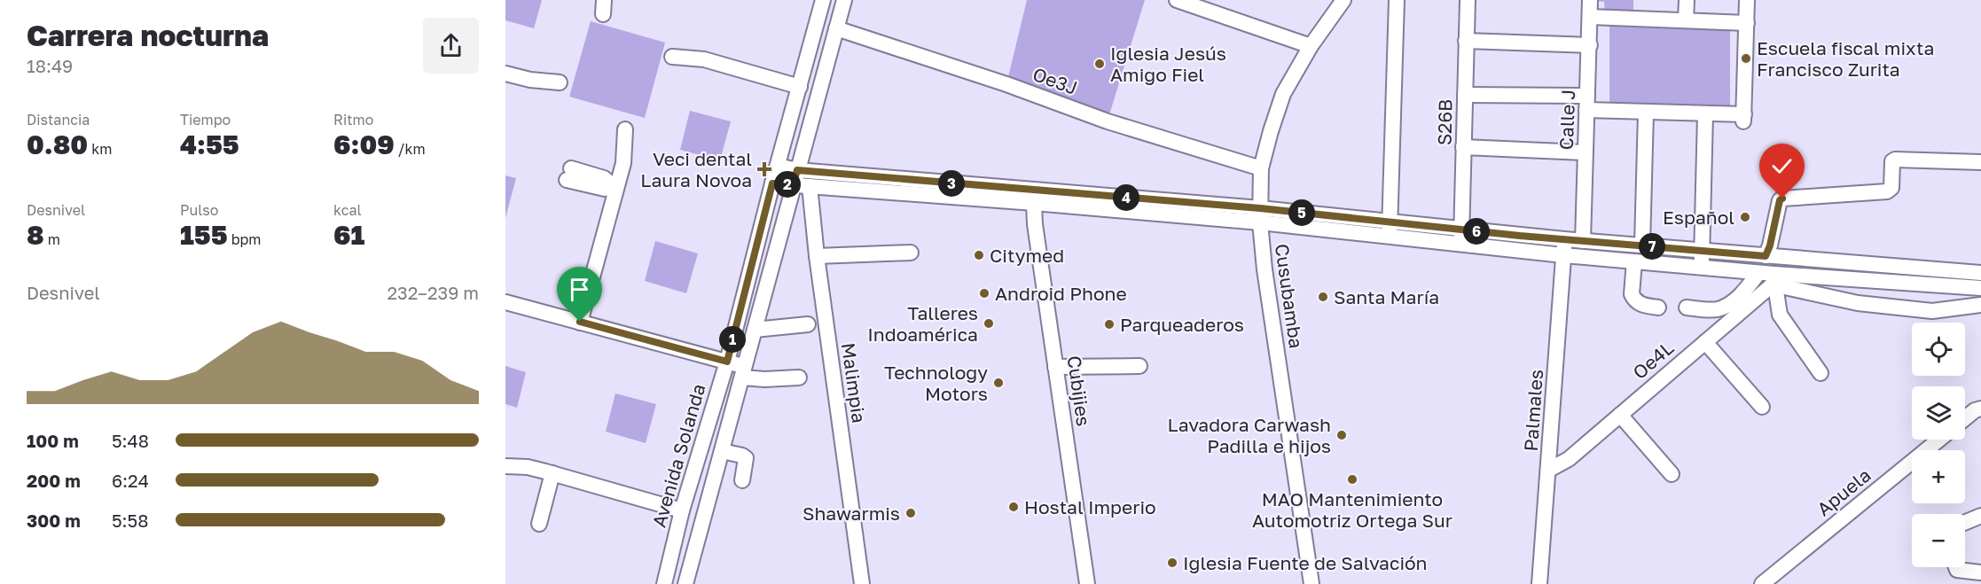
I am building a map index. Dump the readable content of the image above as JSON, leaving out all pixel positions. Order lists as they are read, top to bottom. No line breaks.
{"streets":{"street":["Oe3J","Calle J","S26B","Cusubamba","Oe4L","Malimpia","Cubijies","Palmales","Avenida Solanda","Apuela"]},"crossings":[["Oe3J","Cusubamba"],["Oe4L","Palmales"]],"places":{"other":["Escuela fiscal mixta Francisco Zurita","Iglesia Jesús Amigo Fiel","Español","Citymed","Android Phone","Santa María","Talleres Indoamérica","Parqueaderos","Technology Motors","Lavadora Carwash Padilla e hijos","MAO Mantenimiento Automotriz Ortega Sur","Hostal Imperio","Shawarmis","Iglesia Fuente de Salvación"],"health":["Veci dental Laura Novoa"]},"page":{"heading":["Carrera nocturna","18:49"],"stats":[["Distancia","0.80 km"],["Tiempo","4:55"],["Ritmo","6:09 /km"],["Desnivel","8 m"],["Pulso","155 bpm"],["kcal","61"]],"pins":["3","2","4","5","6","7","1"],"chart":["Desnivel","232–239 m"],"map_buttons":["+","−"],"list":[{"name":"100 m","note":"5:48"},{"name":"200 m","note":"6:24"},{"name":"300 m","note":"5:58"}]}}
